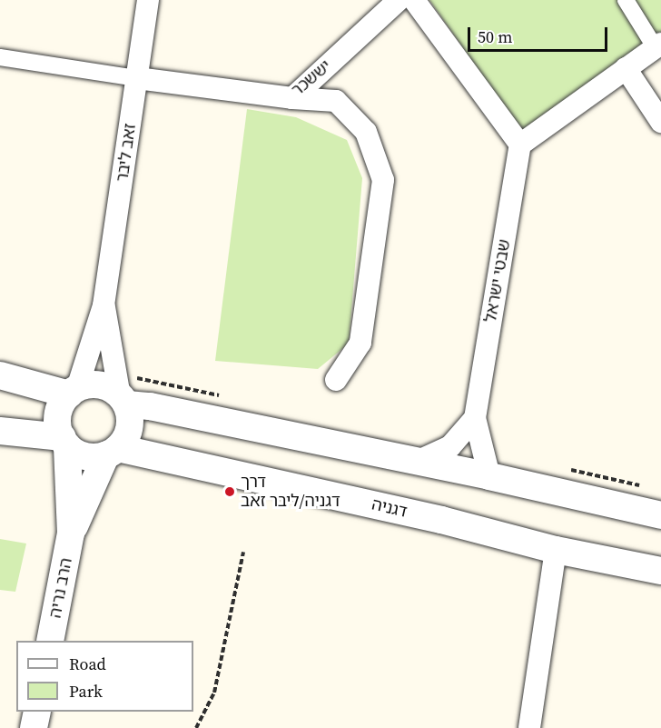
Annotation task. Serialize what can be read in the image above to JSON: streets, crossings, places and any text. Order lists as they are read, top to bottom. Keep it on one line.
{"streets":{"street":["יששכר","זאב ליבר","שבטי ישראל","דגניה","הרב נריה"]},"crossings":[["יששכר","זאב ליבר"],["זאב ליבר","דגניה"],["זאב ליבר","הרב נריה"],["דגניה","הרב נריה"]],"places":["דרך דגניה/ליבר זאב"],"legend":["Road","Park"],"scale_bar":"50 m"}
